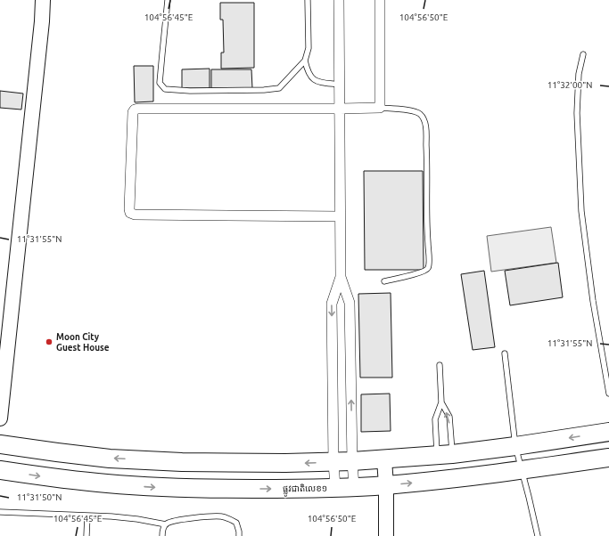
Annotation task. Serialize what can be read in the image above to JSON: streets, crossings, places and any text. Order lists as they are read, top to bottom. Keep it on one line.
{"streets":{"highway":["ផ្លូវជាតិលេខ១"]},"places":["Moon City Guest House"],"coordinates":["104°56'50\"E","104°56'45\"E","11°32'00\"N","11°31'55\"N","11°31'50\"N"]}
